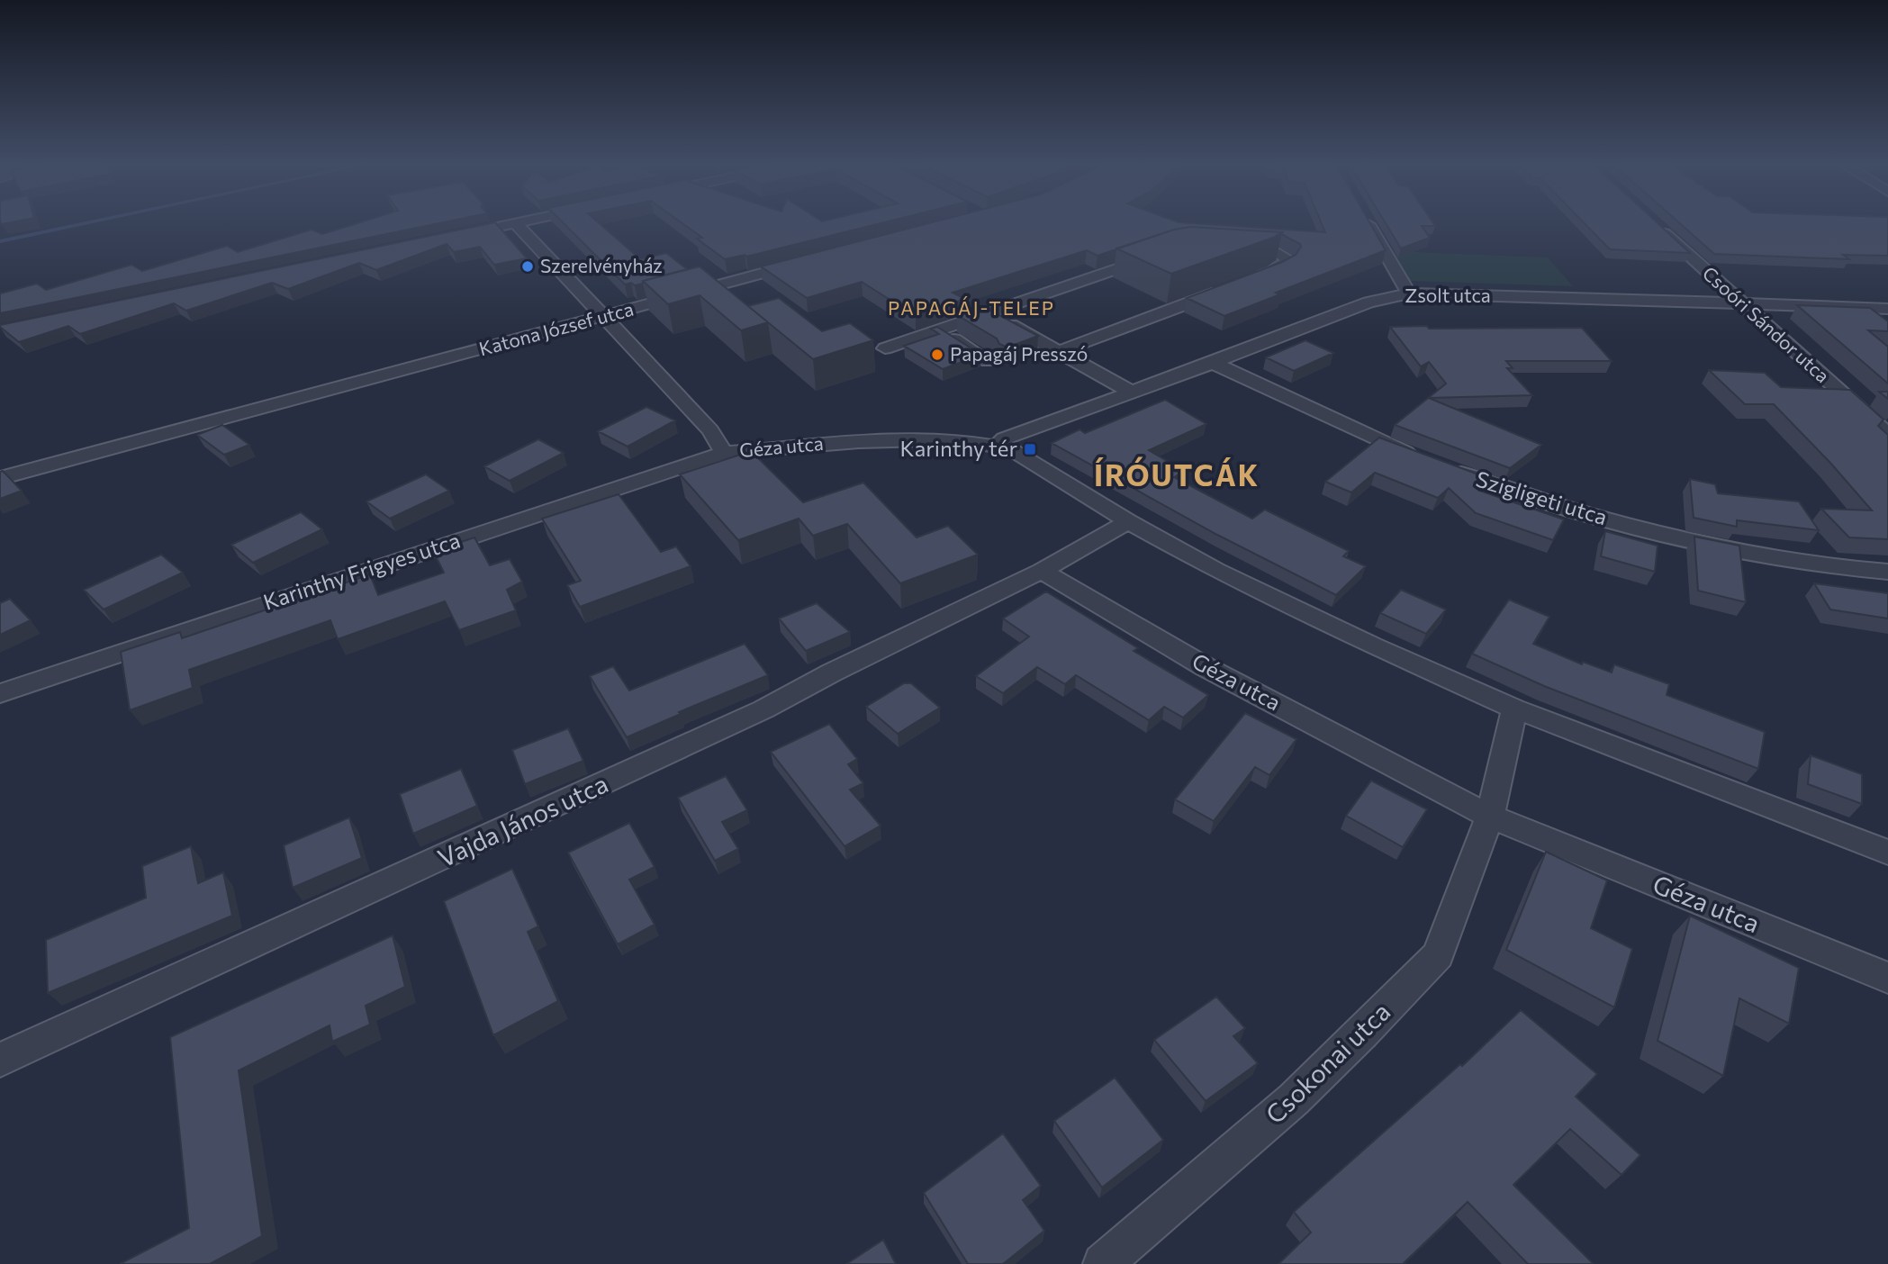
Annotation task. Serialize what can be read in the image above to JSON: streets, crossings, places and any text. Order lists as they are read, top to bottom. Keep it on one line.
{"streets":{"street":["Zsolt utca","Csoóri Sándor utca","Katona József utca","Géza utca","Szigligeti utca","Karinthy Frigyes utca","Vajda János utca","Csokonai utca"]},"crossings":[["Zsolt utca","Csoóri Sándor utca"],["Zsolt utca","Géza utca"],["Katona József utca","Géza utca"],["Géza utca","Karinthy Frigyes utca"],["Géza utca","Vajda János utca"],["Géza utca","Csokonai utca"]],"districts":["PAPAGÁJ-TELEP","ÍRÓUTCÁK"],"places":{"other":["Szerelvényház","Papagáj Presszó"],"transit":["Karinthy tér"]}}
